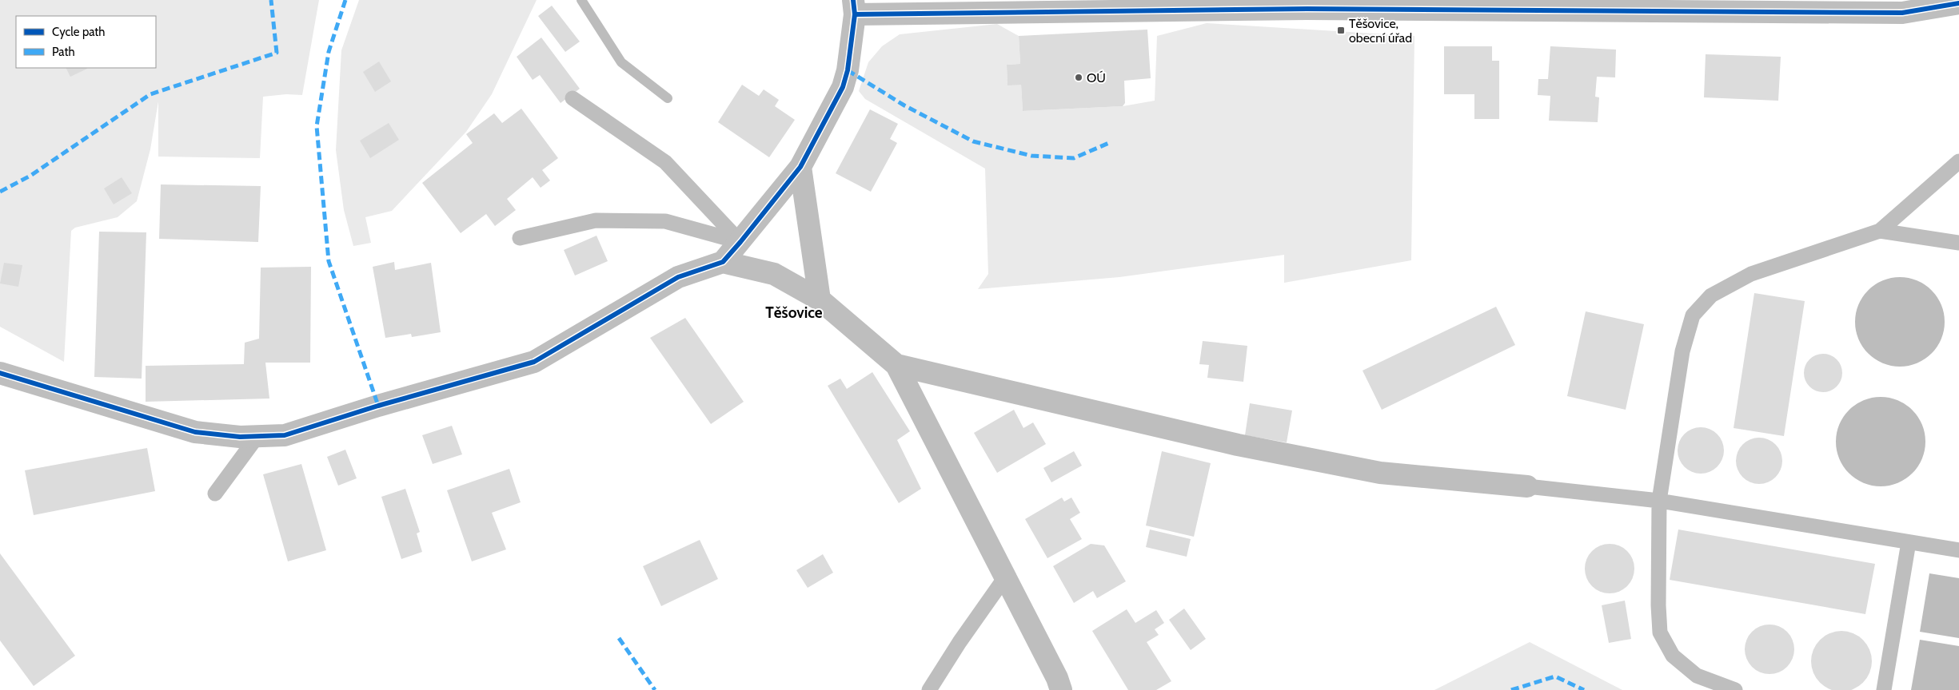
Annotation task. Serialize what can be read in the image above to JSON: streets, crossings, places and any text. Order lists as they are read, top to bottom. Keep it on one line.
{"districts":["Těšovice"],"places":{"transit":["Těšovice, obecní úřad"],"other":["OÚ"]},"legend":["Cycle path","Path"]}
